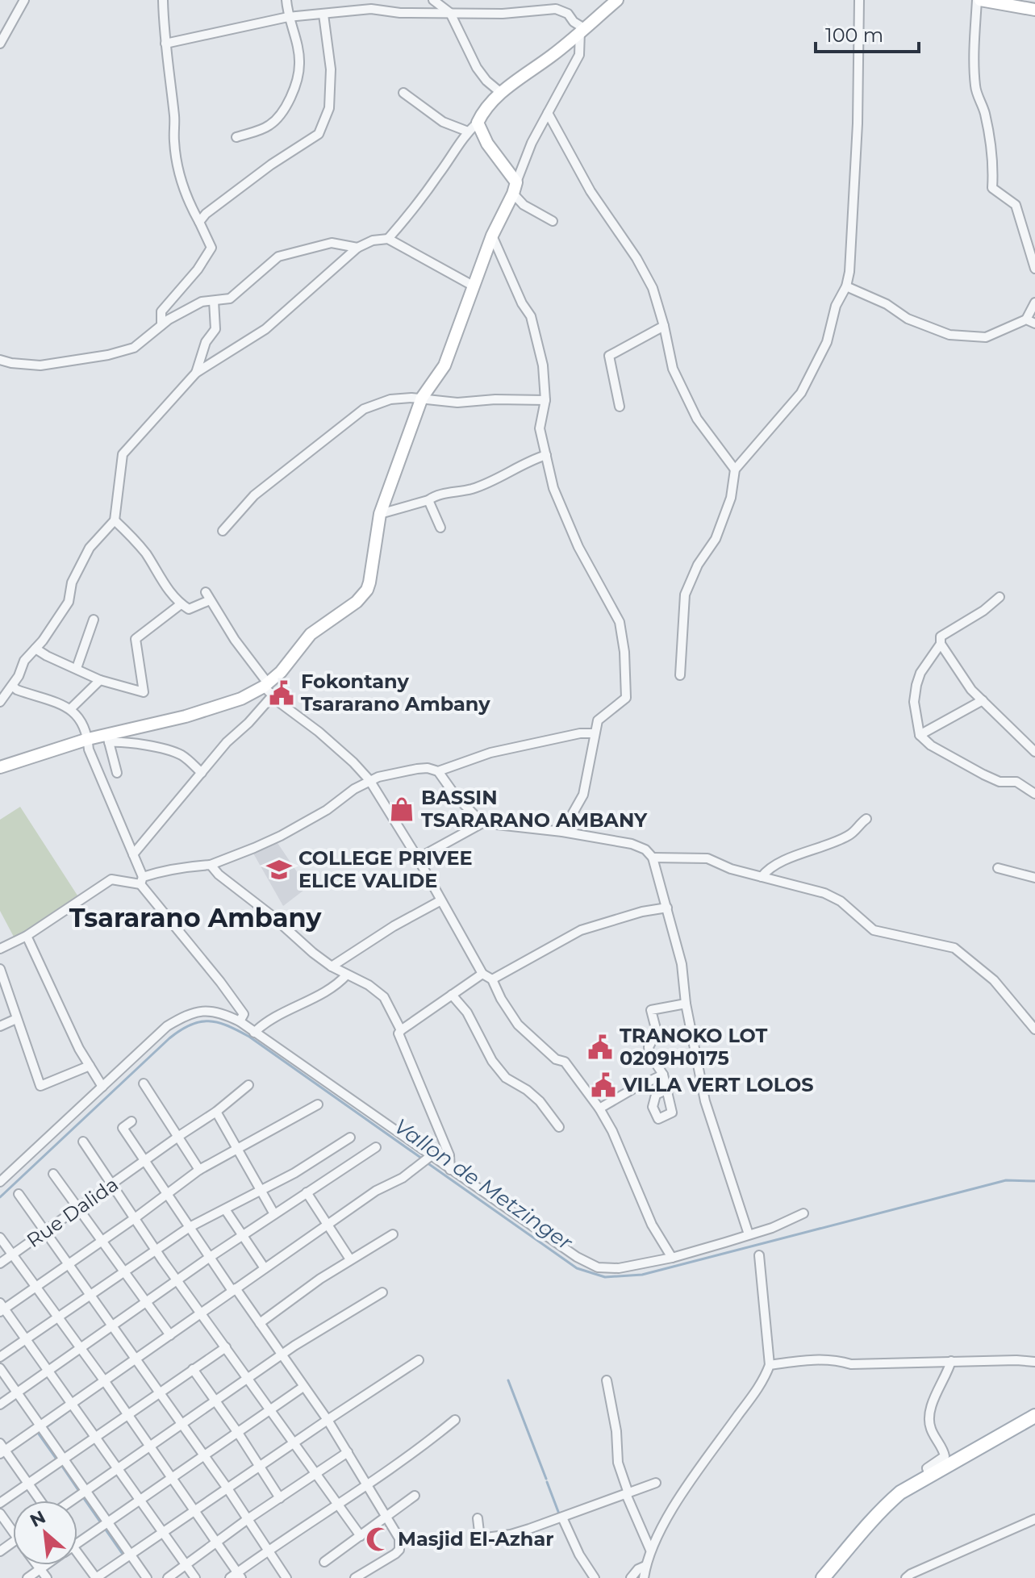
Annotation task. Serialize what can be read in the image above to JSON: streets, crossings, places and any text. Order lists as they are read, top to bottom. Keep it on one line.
{"streets":{"street":["Rue Dalida"]},"districts":["Tsararano Ambany"],"water":["Vallon de Metzinger"],"places":{"public building":["Fokontany Tsararano Ambany","TRANOKO LOT 0209H0175","VILLA VERT LOLOS"],"shop":["BASSIN TSARARANO AMBANY"],"school or university":["COLLEGE PRIVEE ELICE VALIDE"],"mosque":["Masjid El-Azhar"]},"scale_bar":"100 m","north":"top left"}
